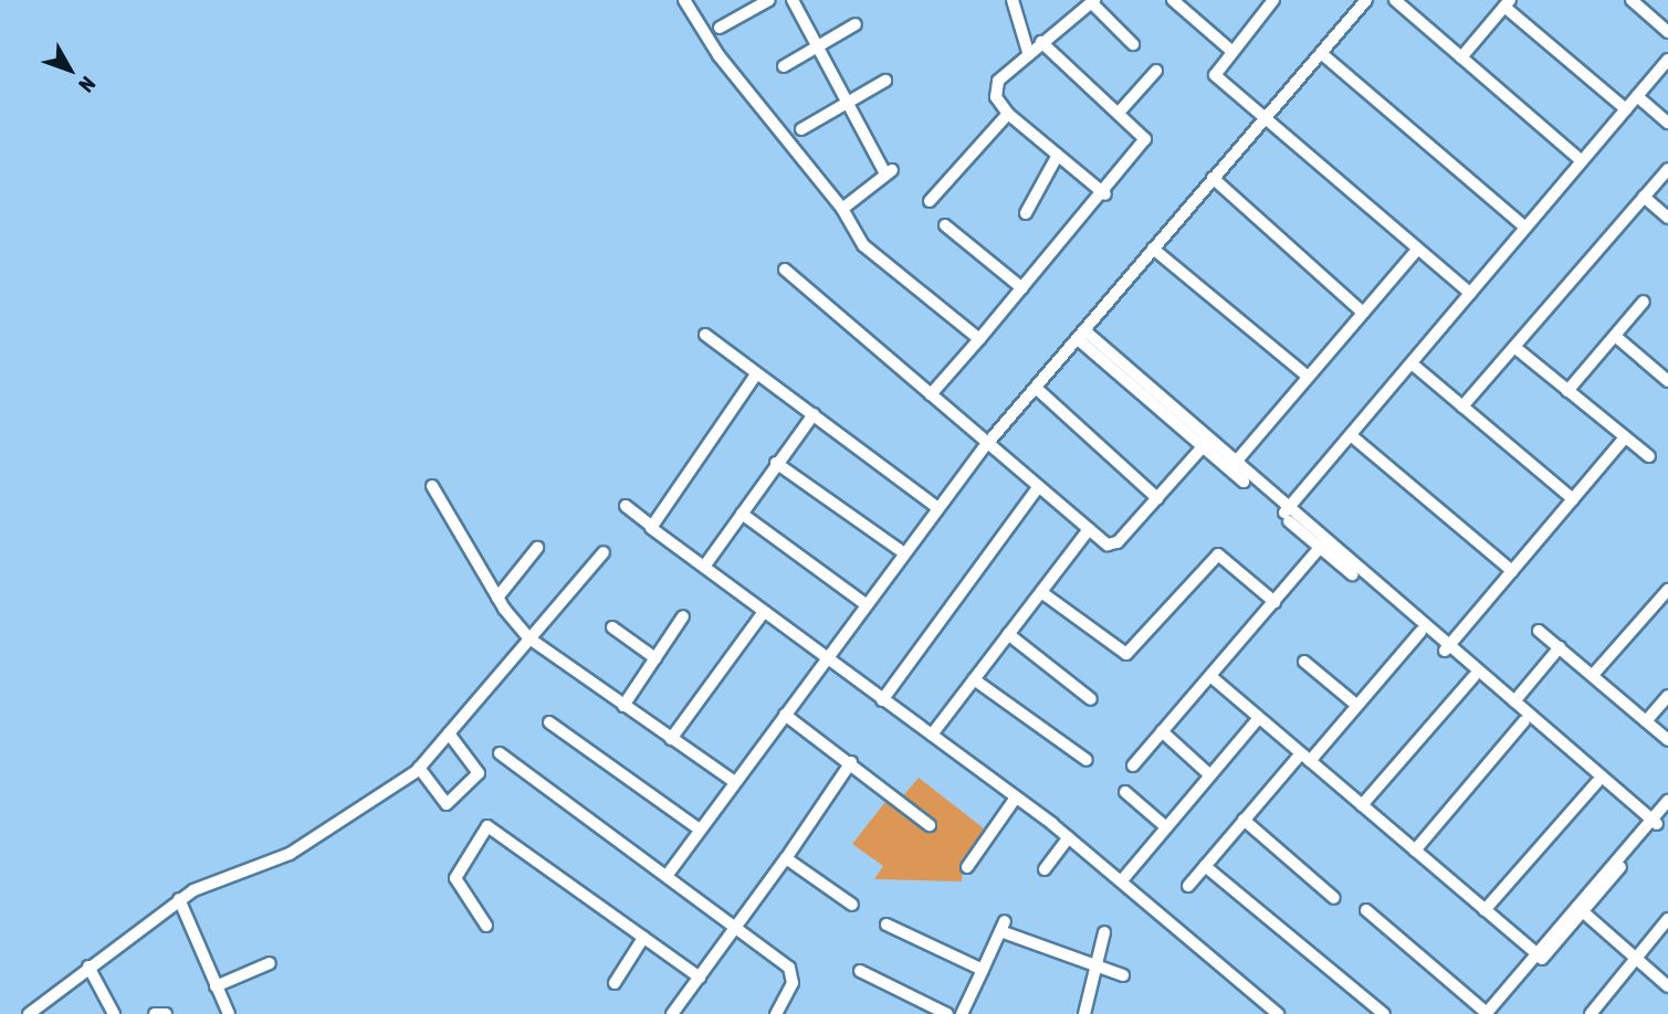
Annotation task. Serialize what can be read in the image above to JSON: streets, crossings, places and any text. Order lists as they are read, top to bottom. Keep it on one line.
{"north":"bottom right"}
